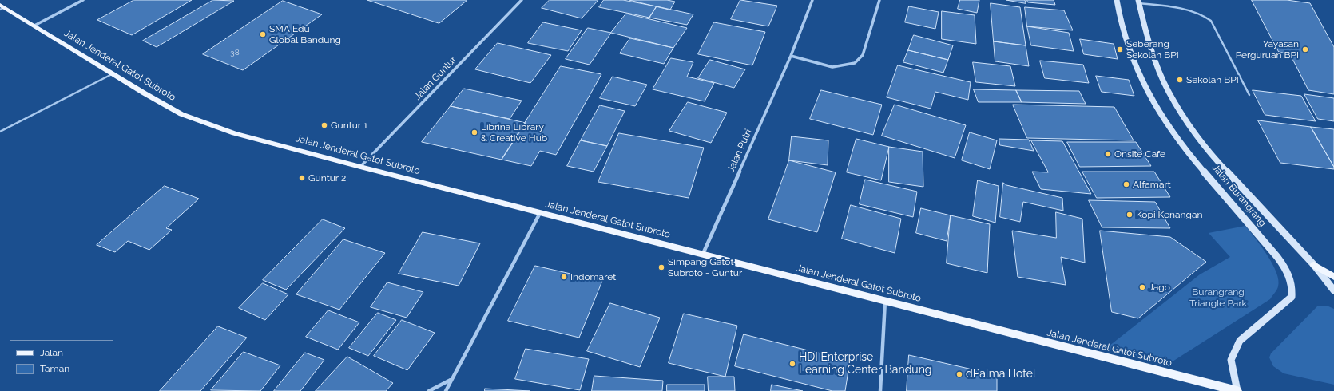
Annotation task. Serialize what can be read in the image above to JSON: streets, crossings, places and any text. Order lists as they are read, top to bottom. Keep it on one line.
{"streets":{"main road":["Jalan Jenderal Gatot Subroto"],"street":["Jalan Guntur","Jalan Putri","Jalan Burangrang"]},"crossings":[["Jalan Jenderal Gatot Subroto","Jalan Guntur"],["Jalan Jenderal Gatot Subroto","Jalan Putri"],["Jalan Jenderal Gatot Subroto","Jalan Burangrang"]],"parks":["Burangrang Triangle Park"],"places":["SMA Edu Global Bandung","Seberang Sekolah BPI","Yayasan Perguruan BPI","Sekolah BPI","Guntur 1","Librina Library & Creative Hub","Onsite Cafe","Guntur 2","Alfamart","Kopi Kenangan","Simpang Gatot Subroto - Guntur","Indomaret","Jago","HDI Enterprise Learning Center Bandung","dPalma Hotel"],"house_numbers":["38"],"legend":["Jalan","Taman"]}
